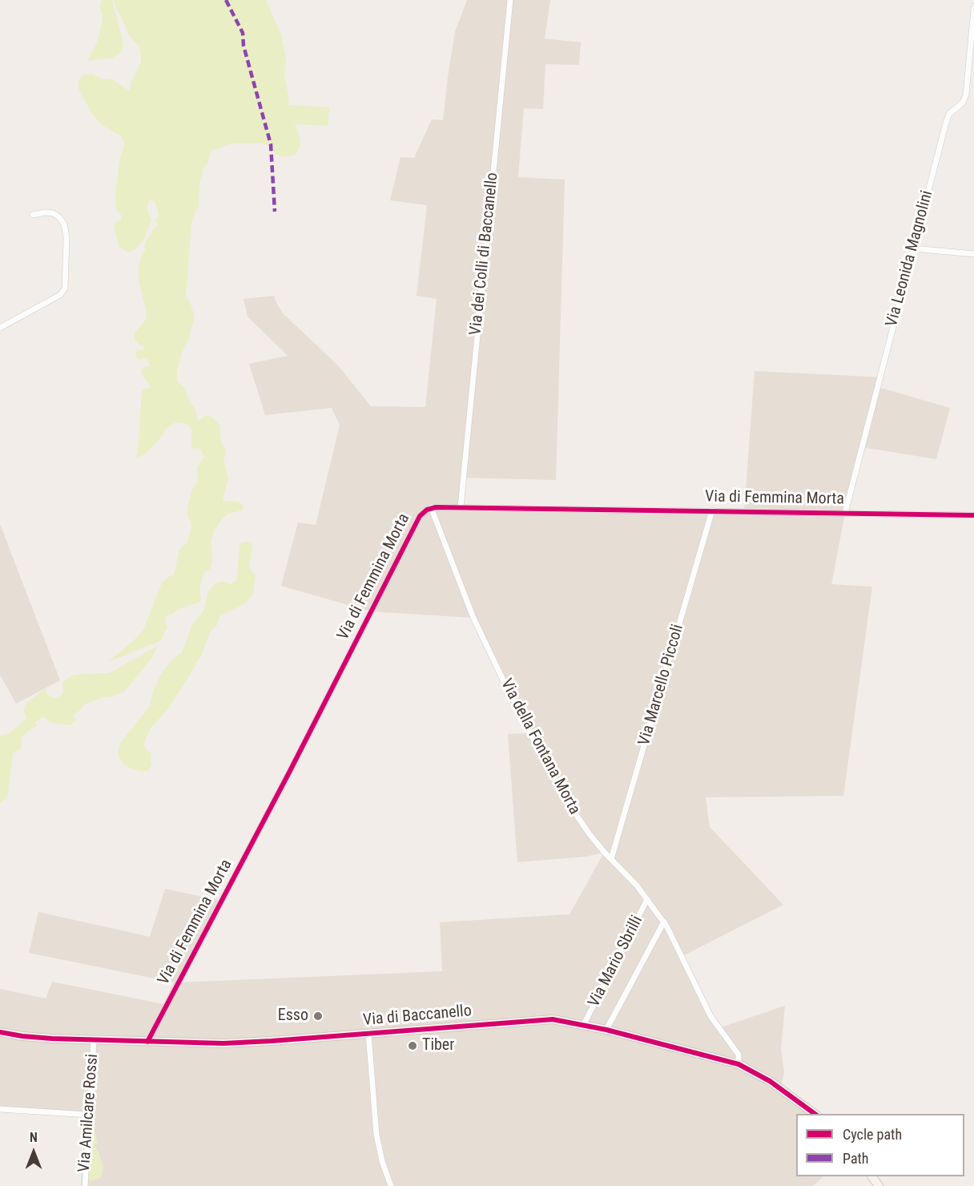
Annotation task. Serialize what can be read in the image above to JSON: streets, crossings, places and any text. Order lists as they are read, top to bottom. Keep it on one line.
{"streets":{"street":["Via dei Colli di Baccanello","Via Leonida Magnolini","Via di Femmina Morta","Via Marcello Piccoli","Via della Fontana Morta","Via Mario Sbrilli","Via di Baccanello","Via Amilcare Rossi"]},"crossings":[["Via dei Colli di Baccanello","Via di Femmina Morta"],["Via Leonida Magnolini","Via di Femmina Morta"],["Via di Femmina Morta","Via Marcello Piccoli"],["Via di Femmina Morta","Via della Fontana Morta"],["Via di Femmina Morta","Via di Baccanello"],["Via Marcello Piccoli","Via della Fontana Morta"],["Via della Fontana Morta","Via Mario Sbrilli"],["Via della Fontana Morta","Via di Baccanello"],["Via Mario Sbrilli","Via di Baccanello"],["Via di Baccanello","Via Amilcare Rossi"]],"places":["Esso","Tiber"],"legend":["Cycle path","Path"],"north":"top"}
